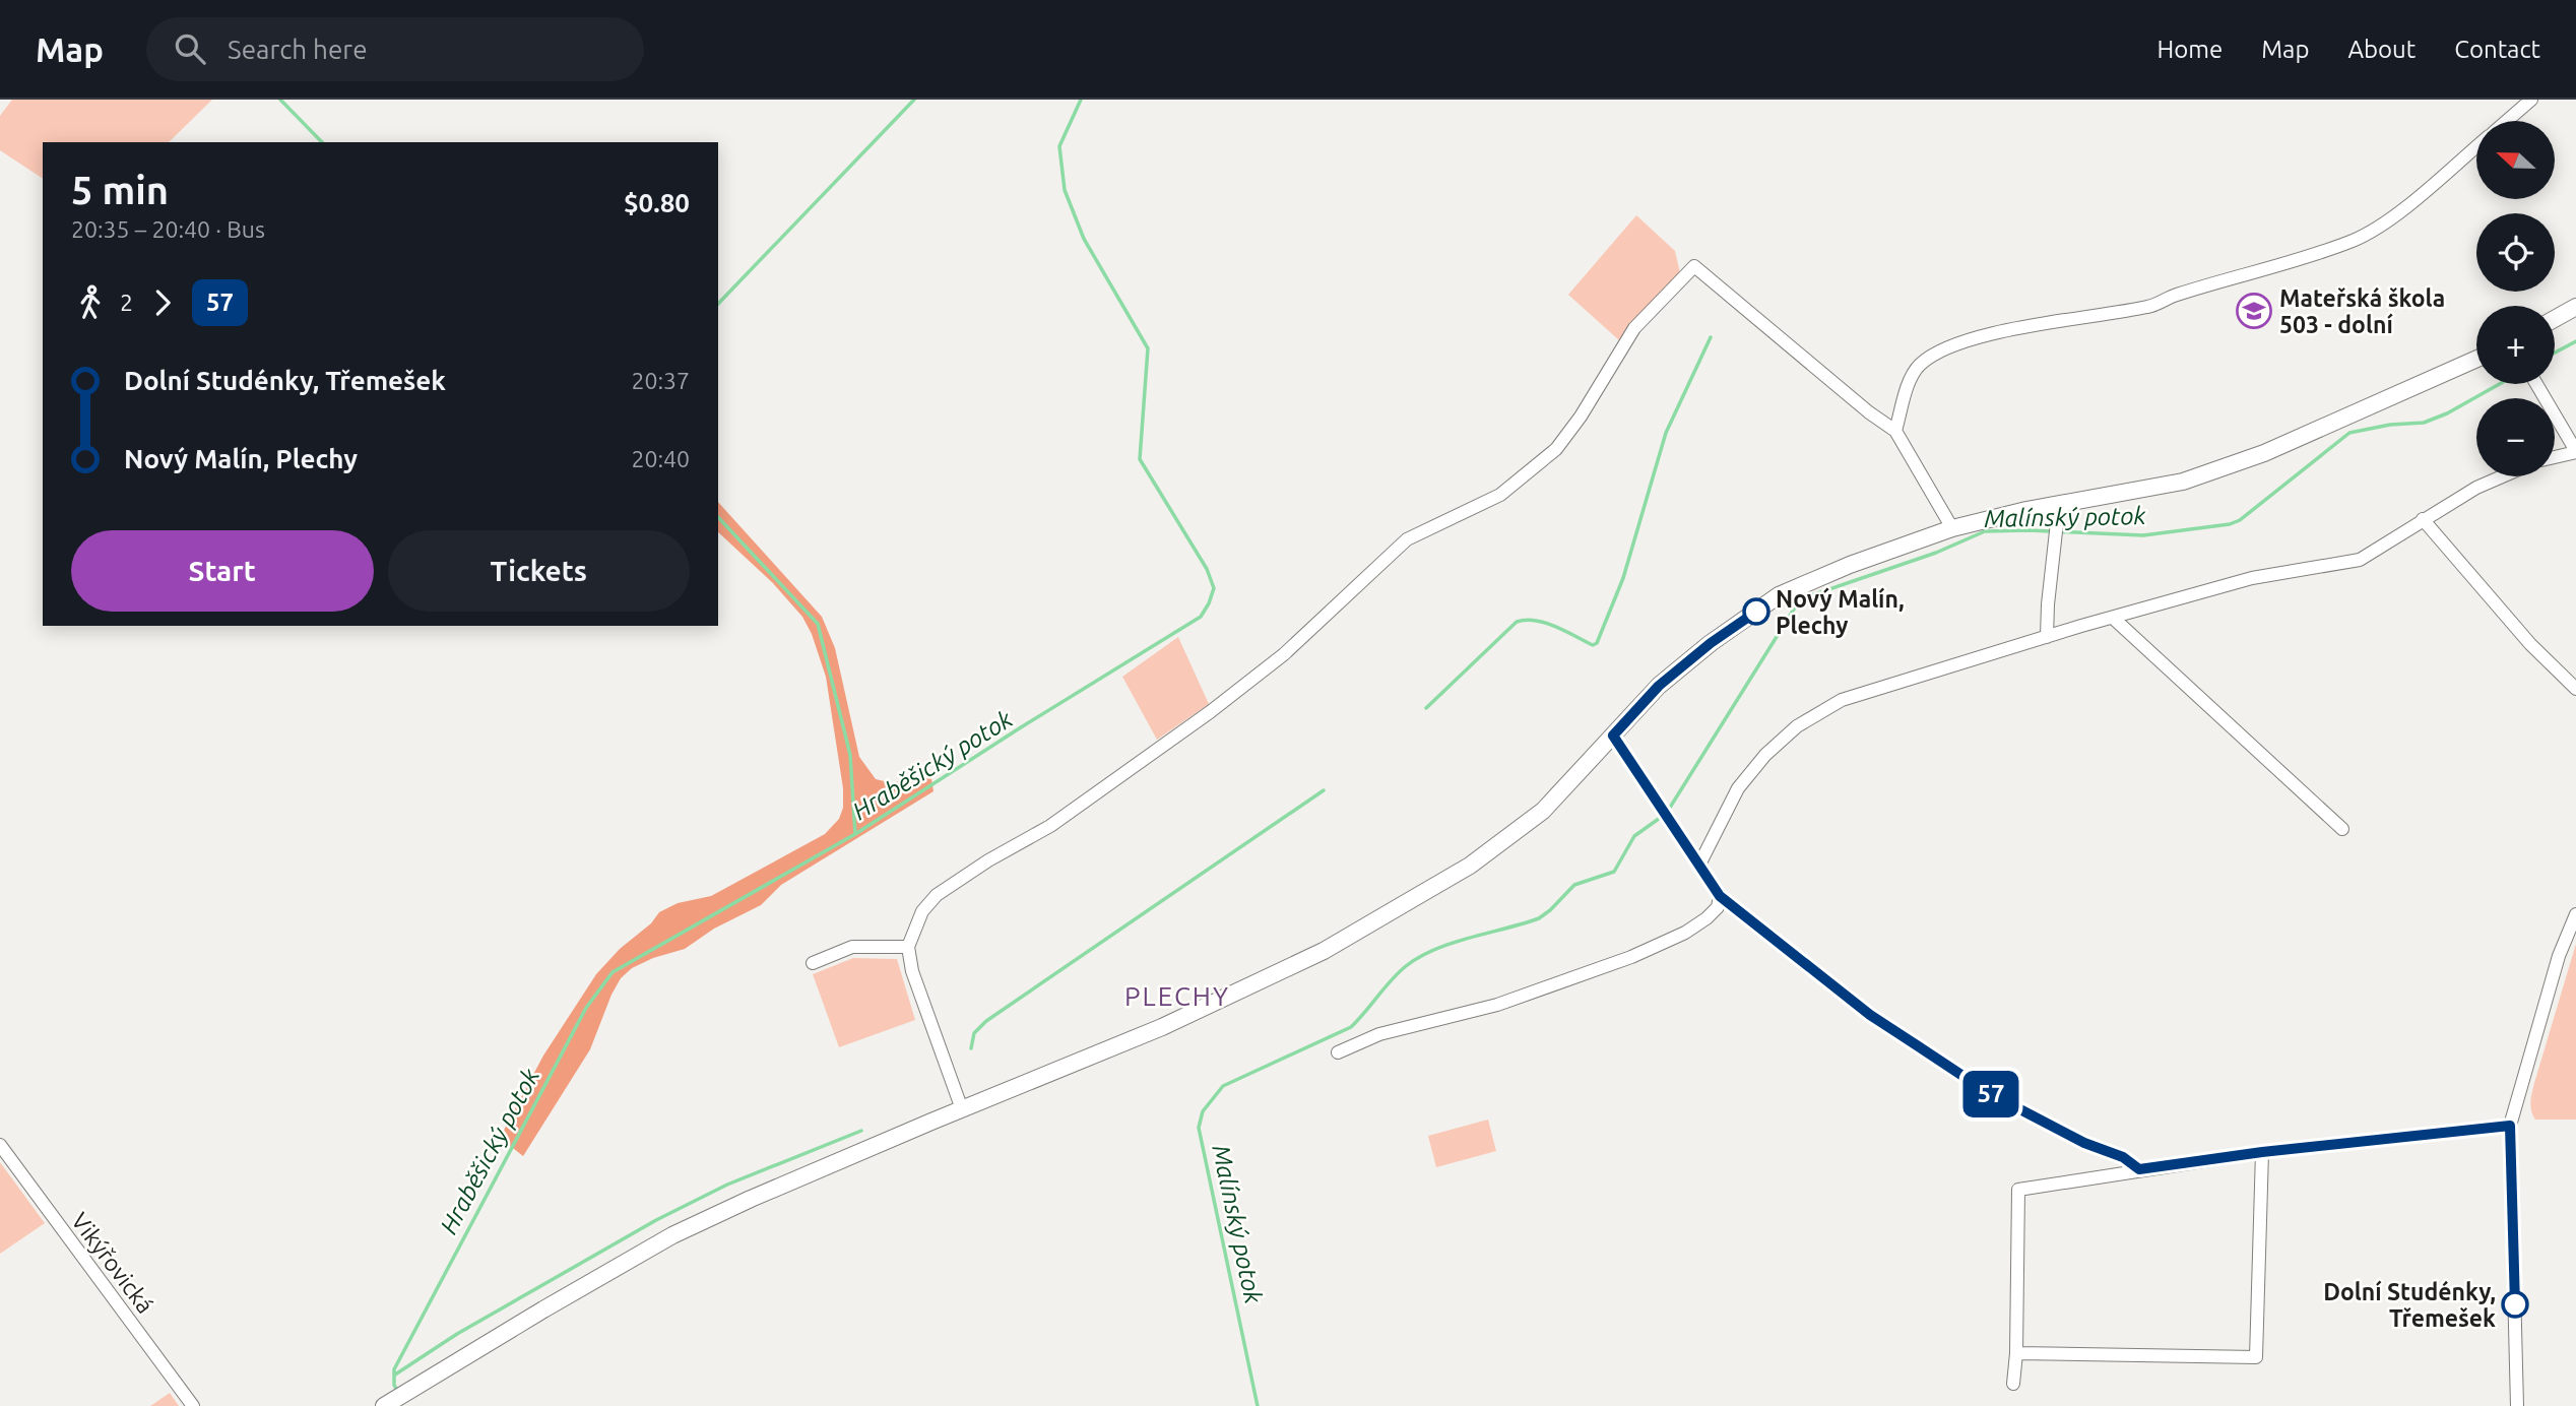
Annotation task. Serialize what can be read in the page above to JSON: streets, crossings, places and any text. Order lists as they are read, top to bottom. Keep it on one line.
{"streets":{"street":["Vikýřovická"]},"districts":["PLECHY"],"water":["Malínský potok","Hraběšický potok"],"places":{"school or university":["Mateřská škola 503 - dolní"],"other":["Nový Malín, Plechy","Dolní Studénky, Třemešek"]},"lines":["bus line 57"],"north":"left","page":{"header":"Map","search":"Search here","nav":["Home","Map","About","Contact"],"on_map":"57","map_buttons":["+","−"],"heading":["5 min","20:35 – 20:40 · Bus","$0.80"],"legs":["2","57"],"list":[{"name":"Dolní Studénky, Třemešek","value":"20:37"},{"name":"Nový Malín, Plechy","value":"20:40"}],"buttons":["Start","Tickets"]}}
